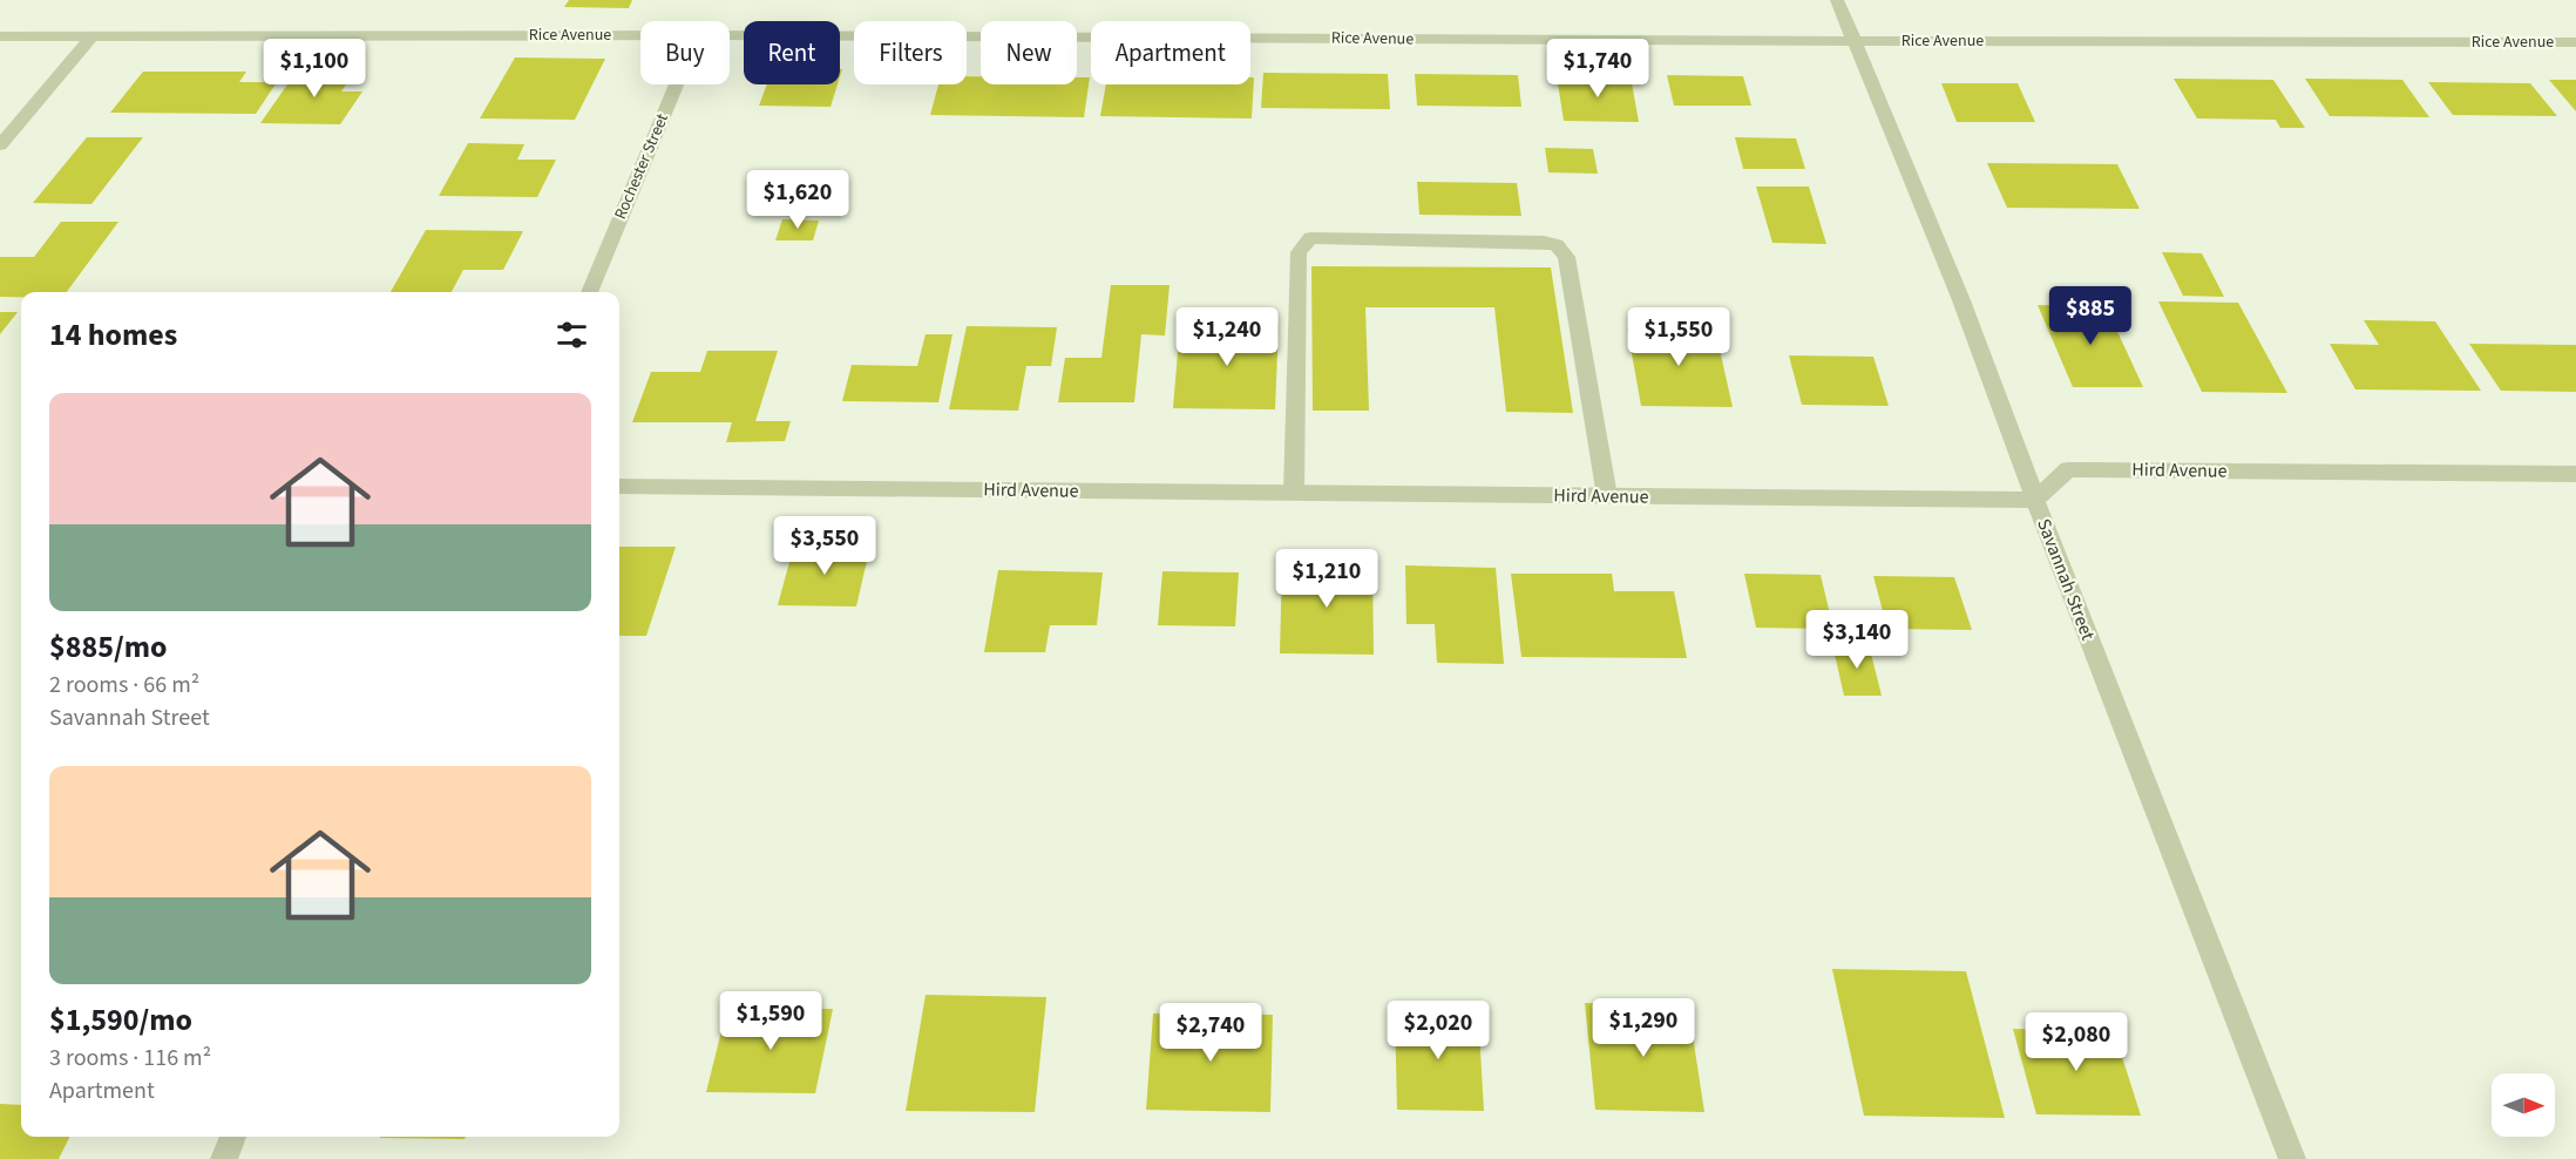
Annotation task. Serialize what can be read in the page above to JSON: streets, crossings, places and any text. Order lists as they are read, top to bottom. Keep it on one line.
{"streets":{"street":["Rice Avenue","Rochester Street","Hird Avenue","Savannah Street"]},"crossings":[["Rice Avenue","Savannah Street"],["Hird Avenue","Savannah Street"]],"north":"right","page":{"chip":["Buy","Rent","Filters","New","Apartment"],"price":["$1,100","$1,740","$1,620","$885","$1,240","$1,550","$3,550","$1,210","$3,140","$1,590","$1,290","$2,020","$2,740","$2,080"],"heading":"14 homes","list":[{"name":"$885/mo","note":"2 rooms · 66 m² · Savannah Street"},{"name":"$1,590/mo","note":"3 rooms · 116 m² · Apartment"}]}}
